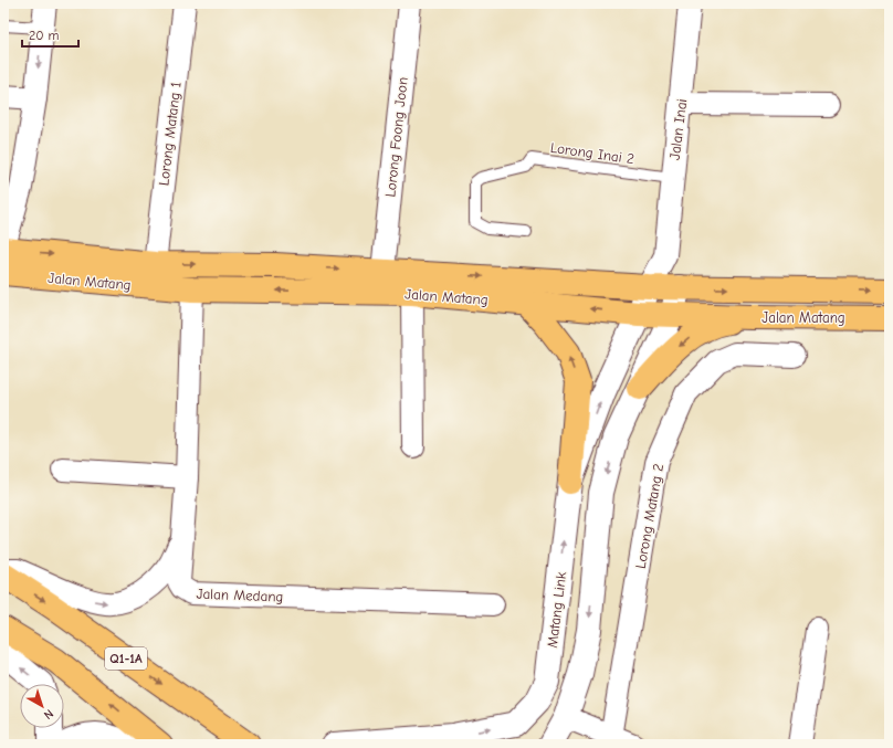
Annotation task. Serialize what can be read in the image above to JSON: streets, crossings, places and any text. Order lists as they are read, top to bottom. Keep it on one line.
{"streets":{"main road":["Jalan Matang","Q1-1A"],"street":["Jalan Inai","Lorong Matang 1","Lorong Foong Joon","Lorong Matang 2","Jalan Medang","Matang Link"],"lane":["Lorong Inai 2"]},"crossings":[["Jalan Inai","Lorong Inai 2"],["Lorong Matang 1","Jalan Matang"],["Lorong Foong Joon","Jalan Matang"],["Jalan Matang","Jalan Medang"],["Jalan Matang","Matang Link"]],"scale_bar":"20 m","north":"bottom right"}
